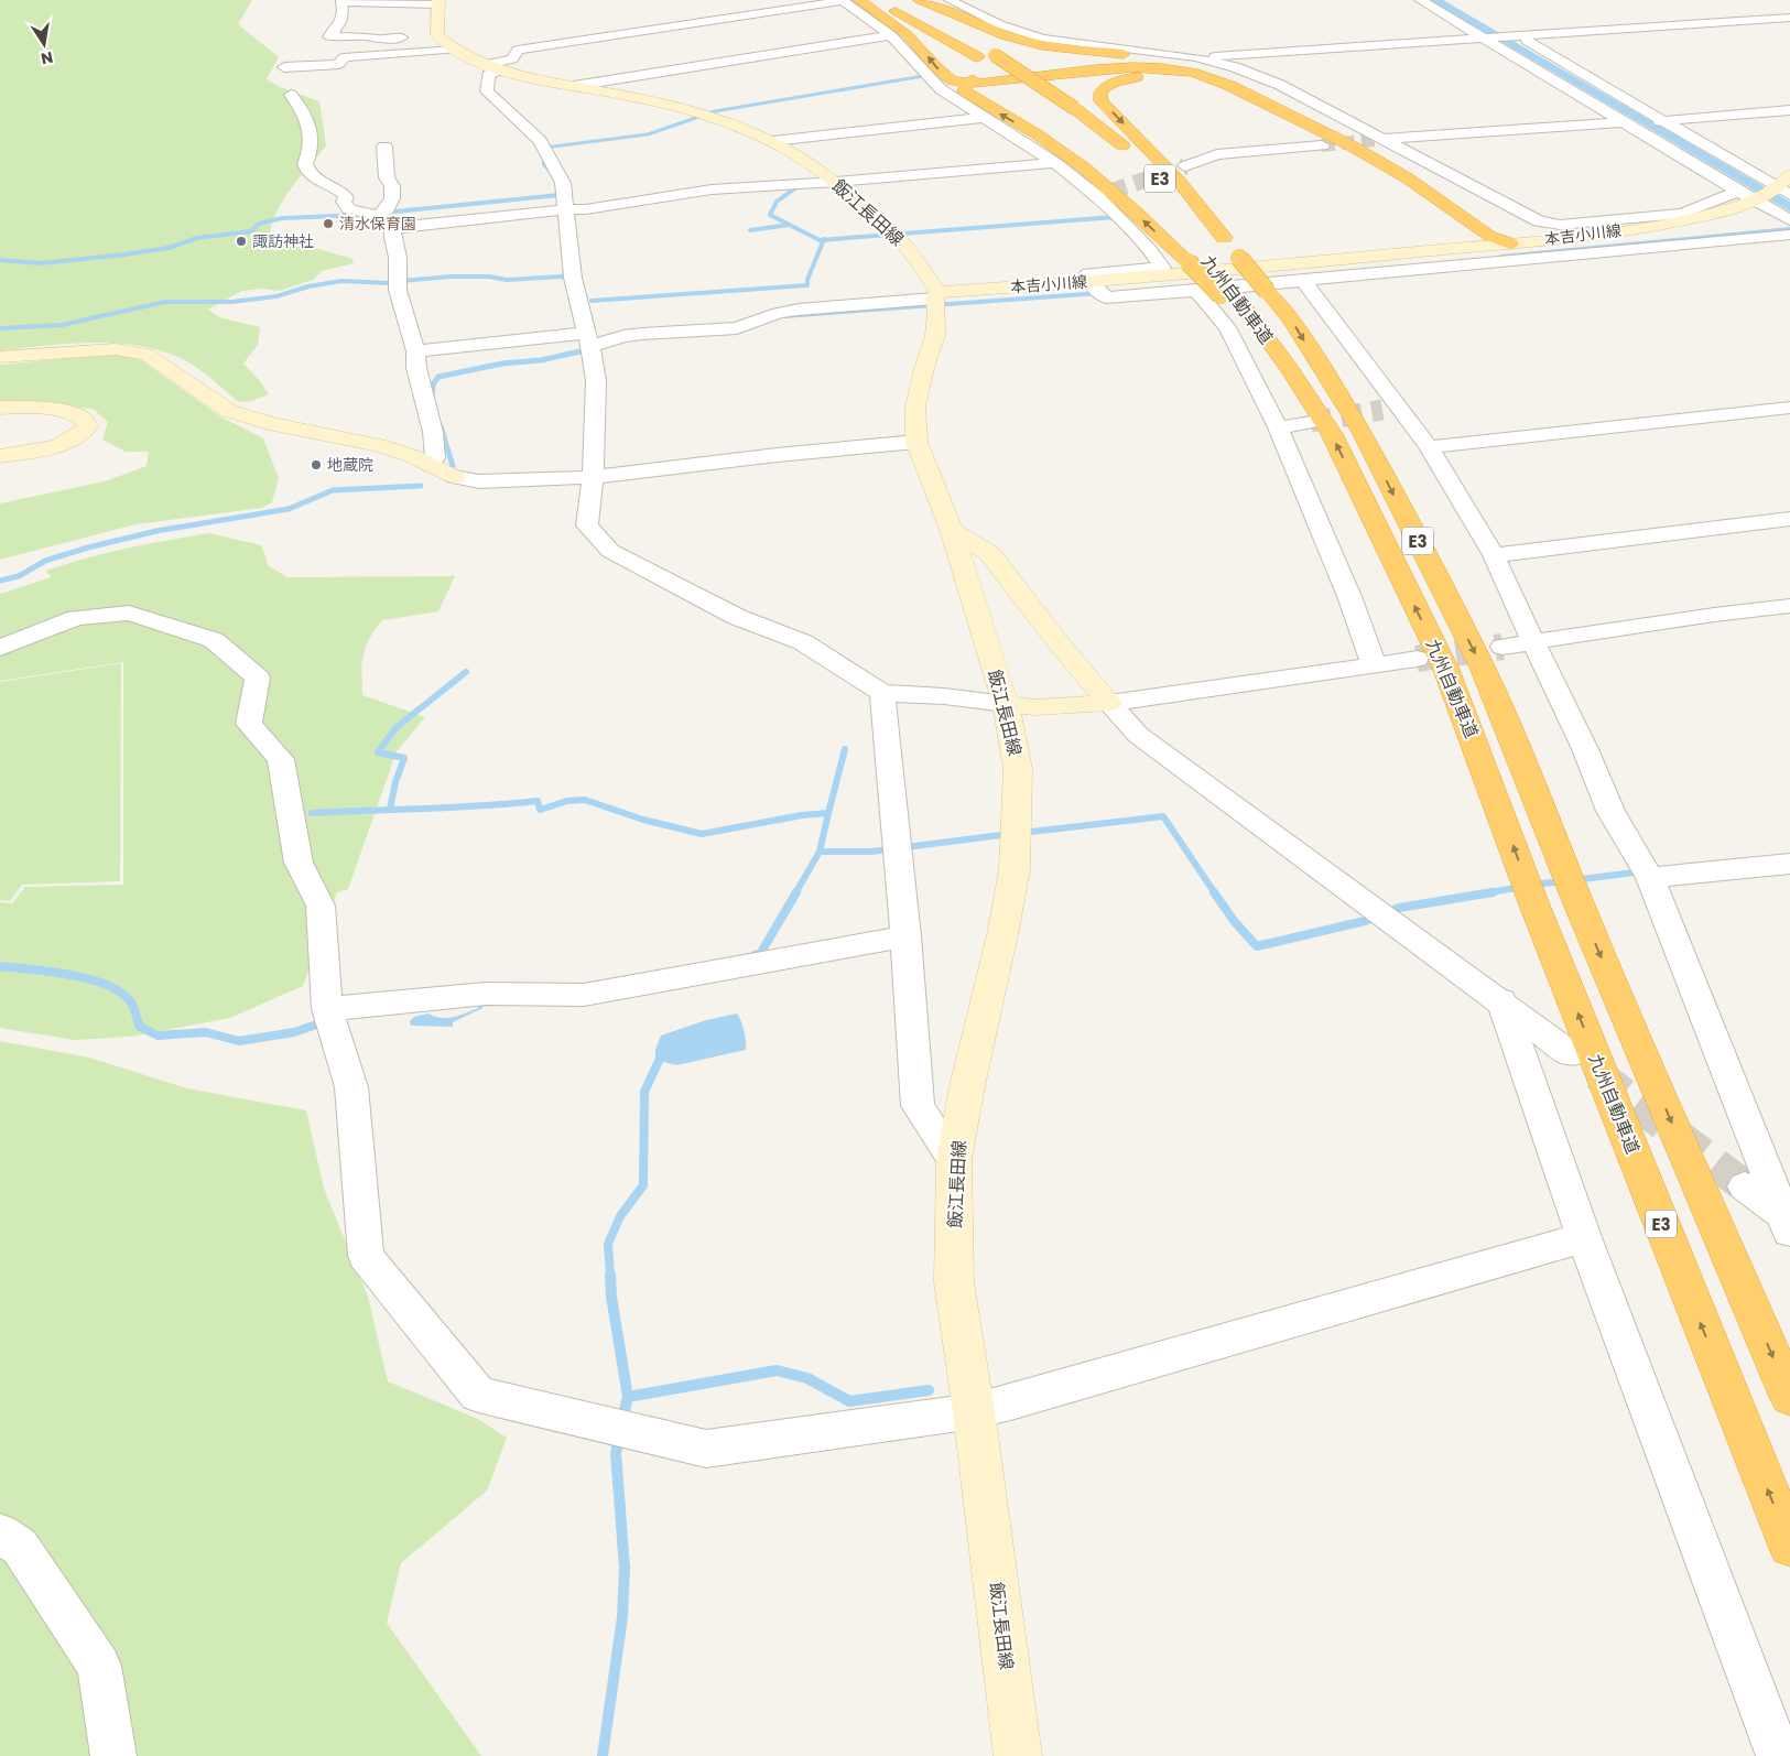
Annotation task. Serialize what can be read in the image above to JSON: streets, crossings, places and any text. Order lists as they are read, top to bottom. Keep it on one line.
{"streets":{"highway":["E3","九州自動車道"],"main road":["飯江長田線","本吉小川線"]},"crossings":[["飯江長田線","本吉小川線"]],"places":["清水保育園","諏訪神社","地蔵院"],"north":"bottom"}
